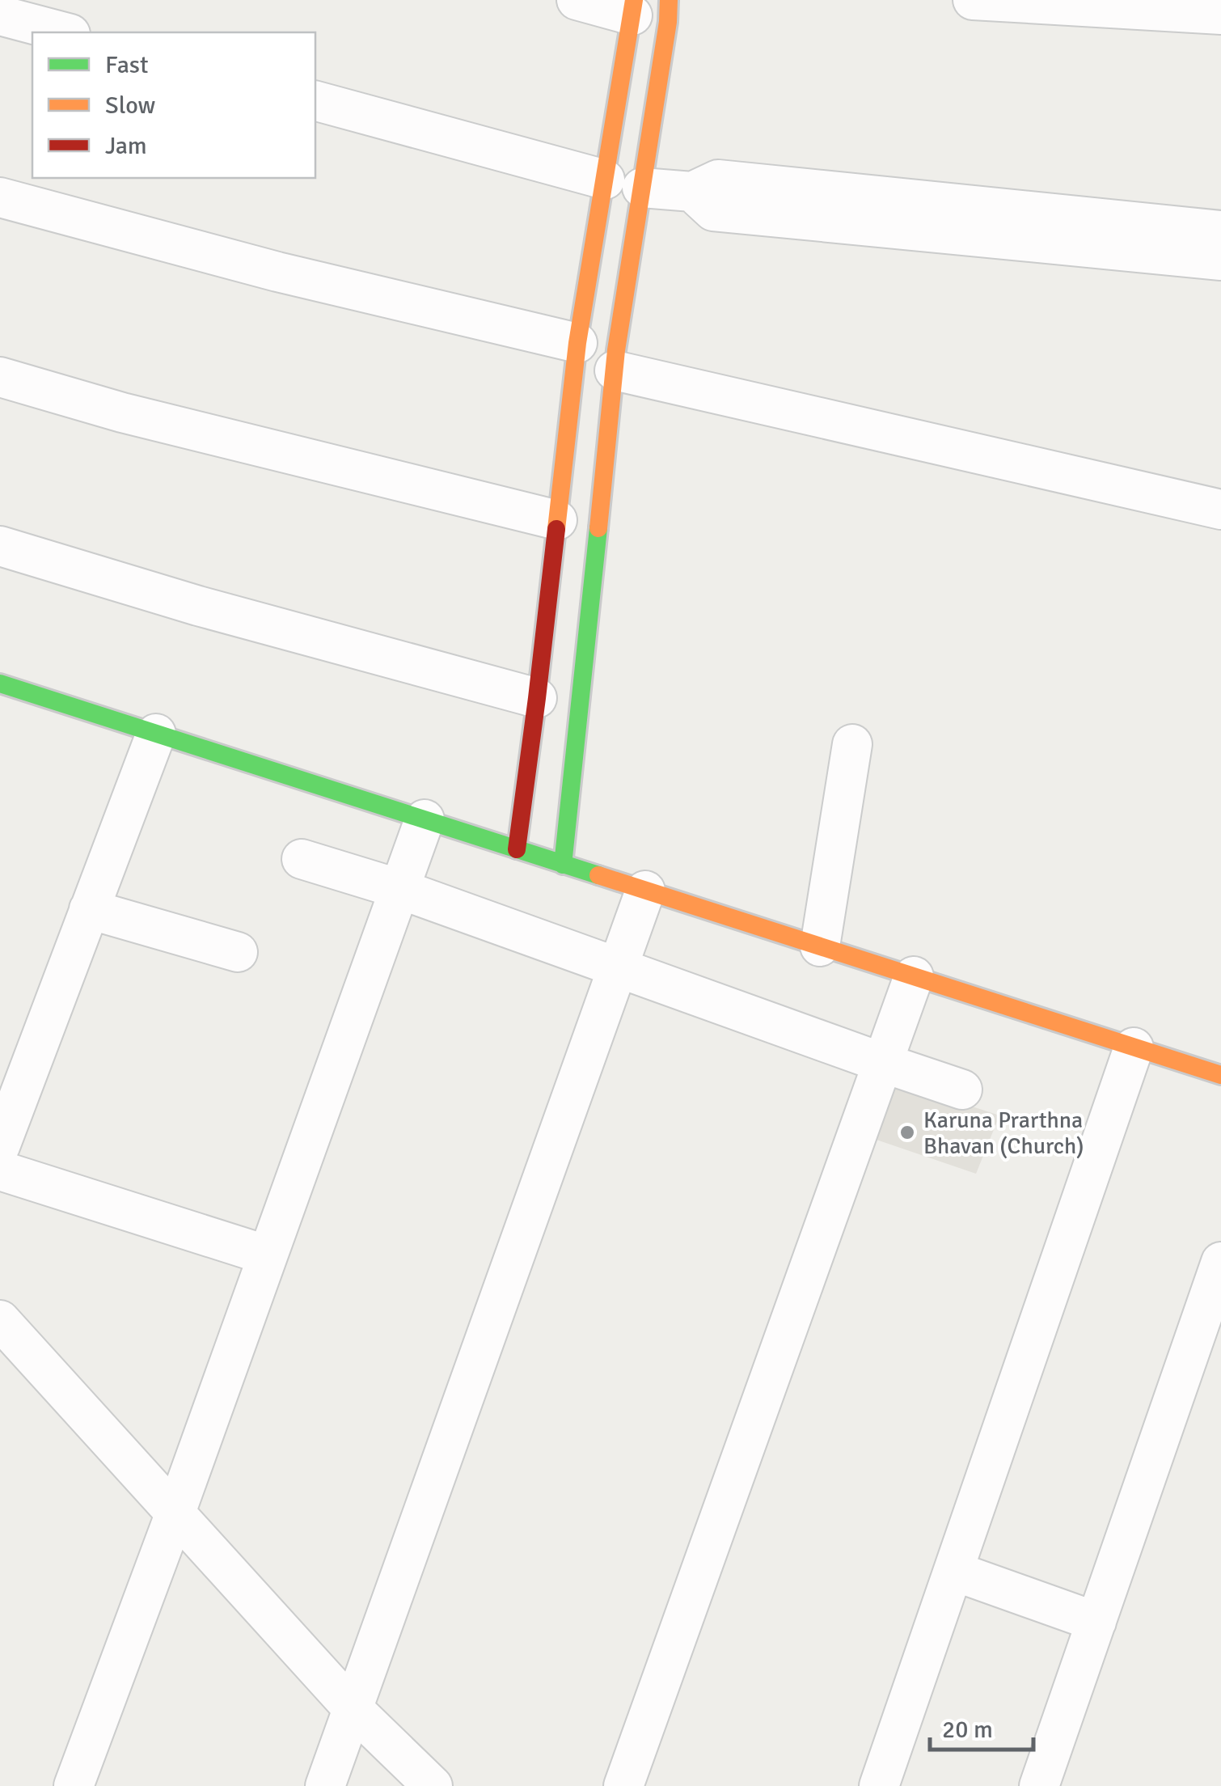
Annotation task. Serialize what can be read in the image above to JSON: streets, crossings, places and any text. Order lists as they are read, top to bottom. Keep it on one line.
{"places":["Karuna Prarthna Bhavan (Church)"],"legend":["Fast","Slow","Jam"],"scale_bar":"20 m"}
